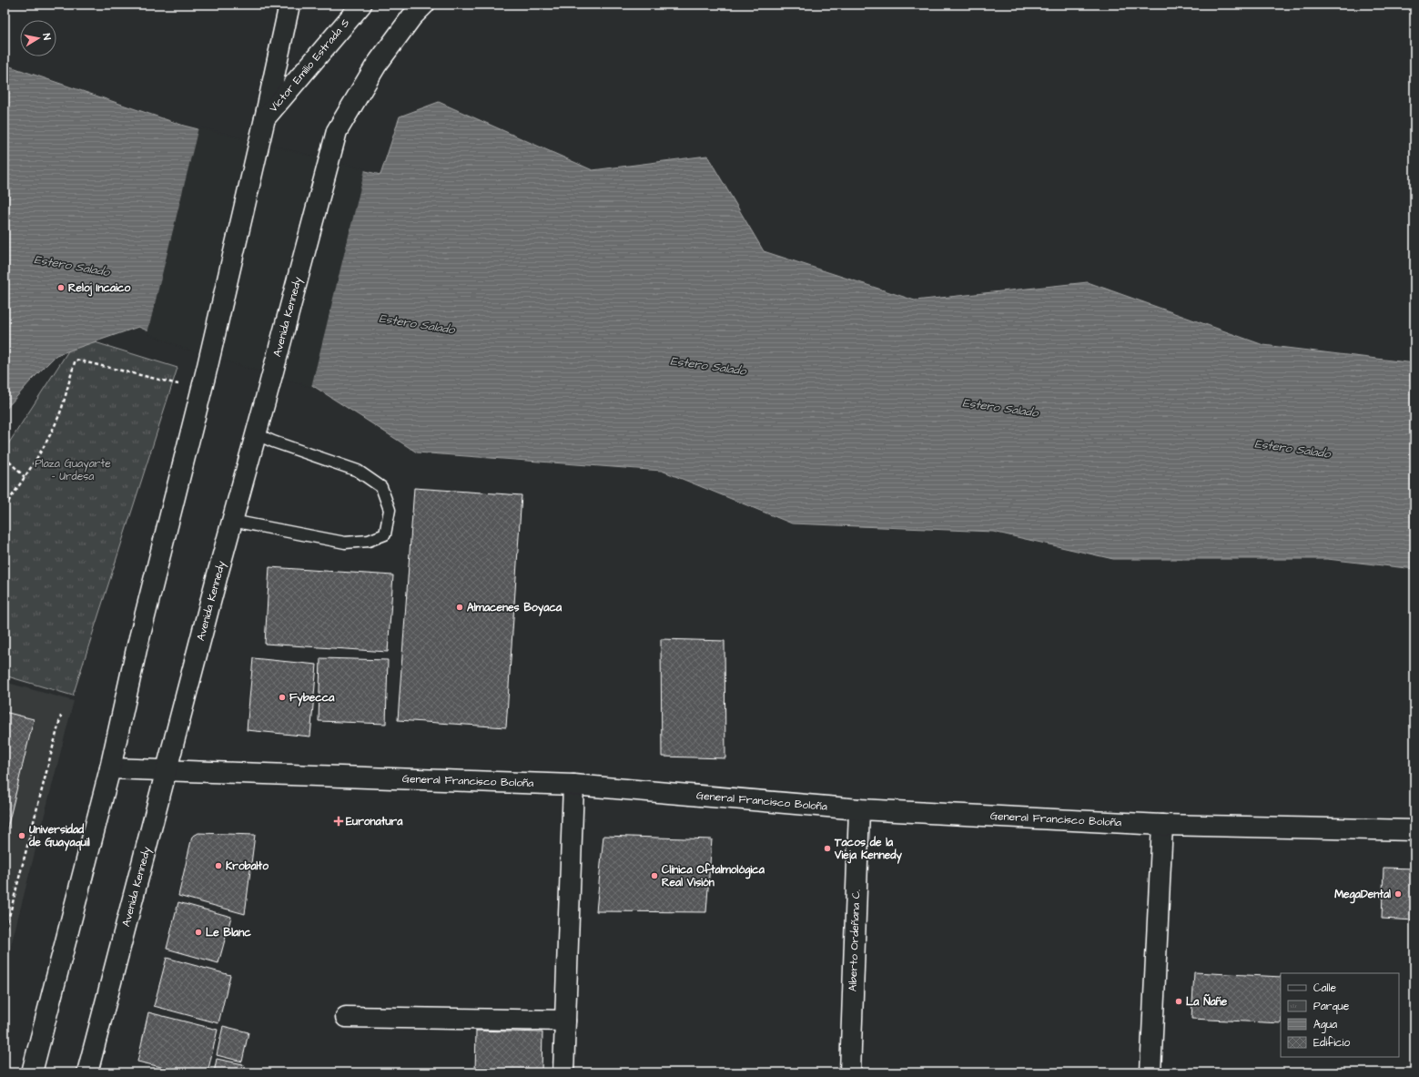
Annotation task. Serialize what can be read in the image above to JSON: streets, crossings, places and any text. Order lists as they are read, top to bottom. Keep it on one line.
{"streets":{"street":["Víctor Emilio Estrada S","Avenida Kennedy","General Francisco Boloña","Alberto Ordeñana C."]},"crossings":[["Avenida Kennedy","General Francisco Boloña"],["General Francisco Boloña","Alberto Ordeñana C."]],"water":["Estero Salado"],"parks":["Plaza Guayarte - Urdesa"],"places":{"other":["Reloj Incaico","Almacenes Boyaca","Fybecca","Universidad de Guayaquil","Tacos de la Vieja Kennedy","Krobalto","Clínica Oftalmológica Real Visión","MegaDental","Le Blanc","La Ñañe"],"health":["Euronatura"]},"legend":["Calle","Parque","Agua","Edificio"],"north":"right"}
